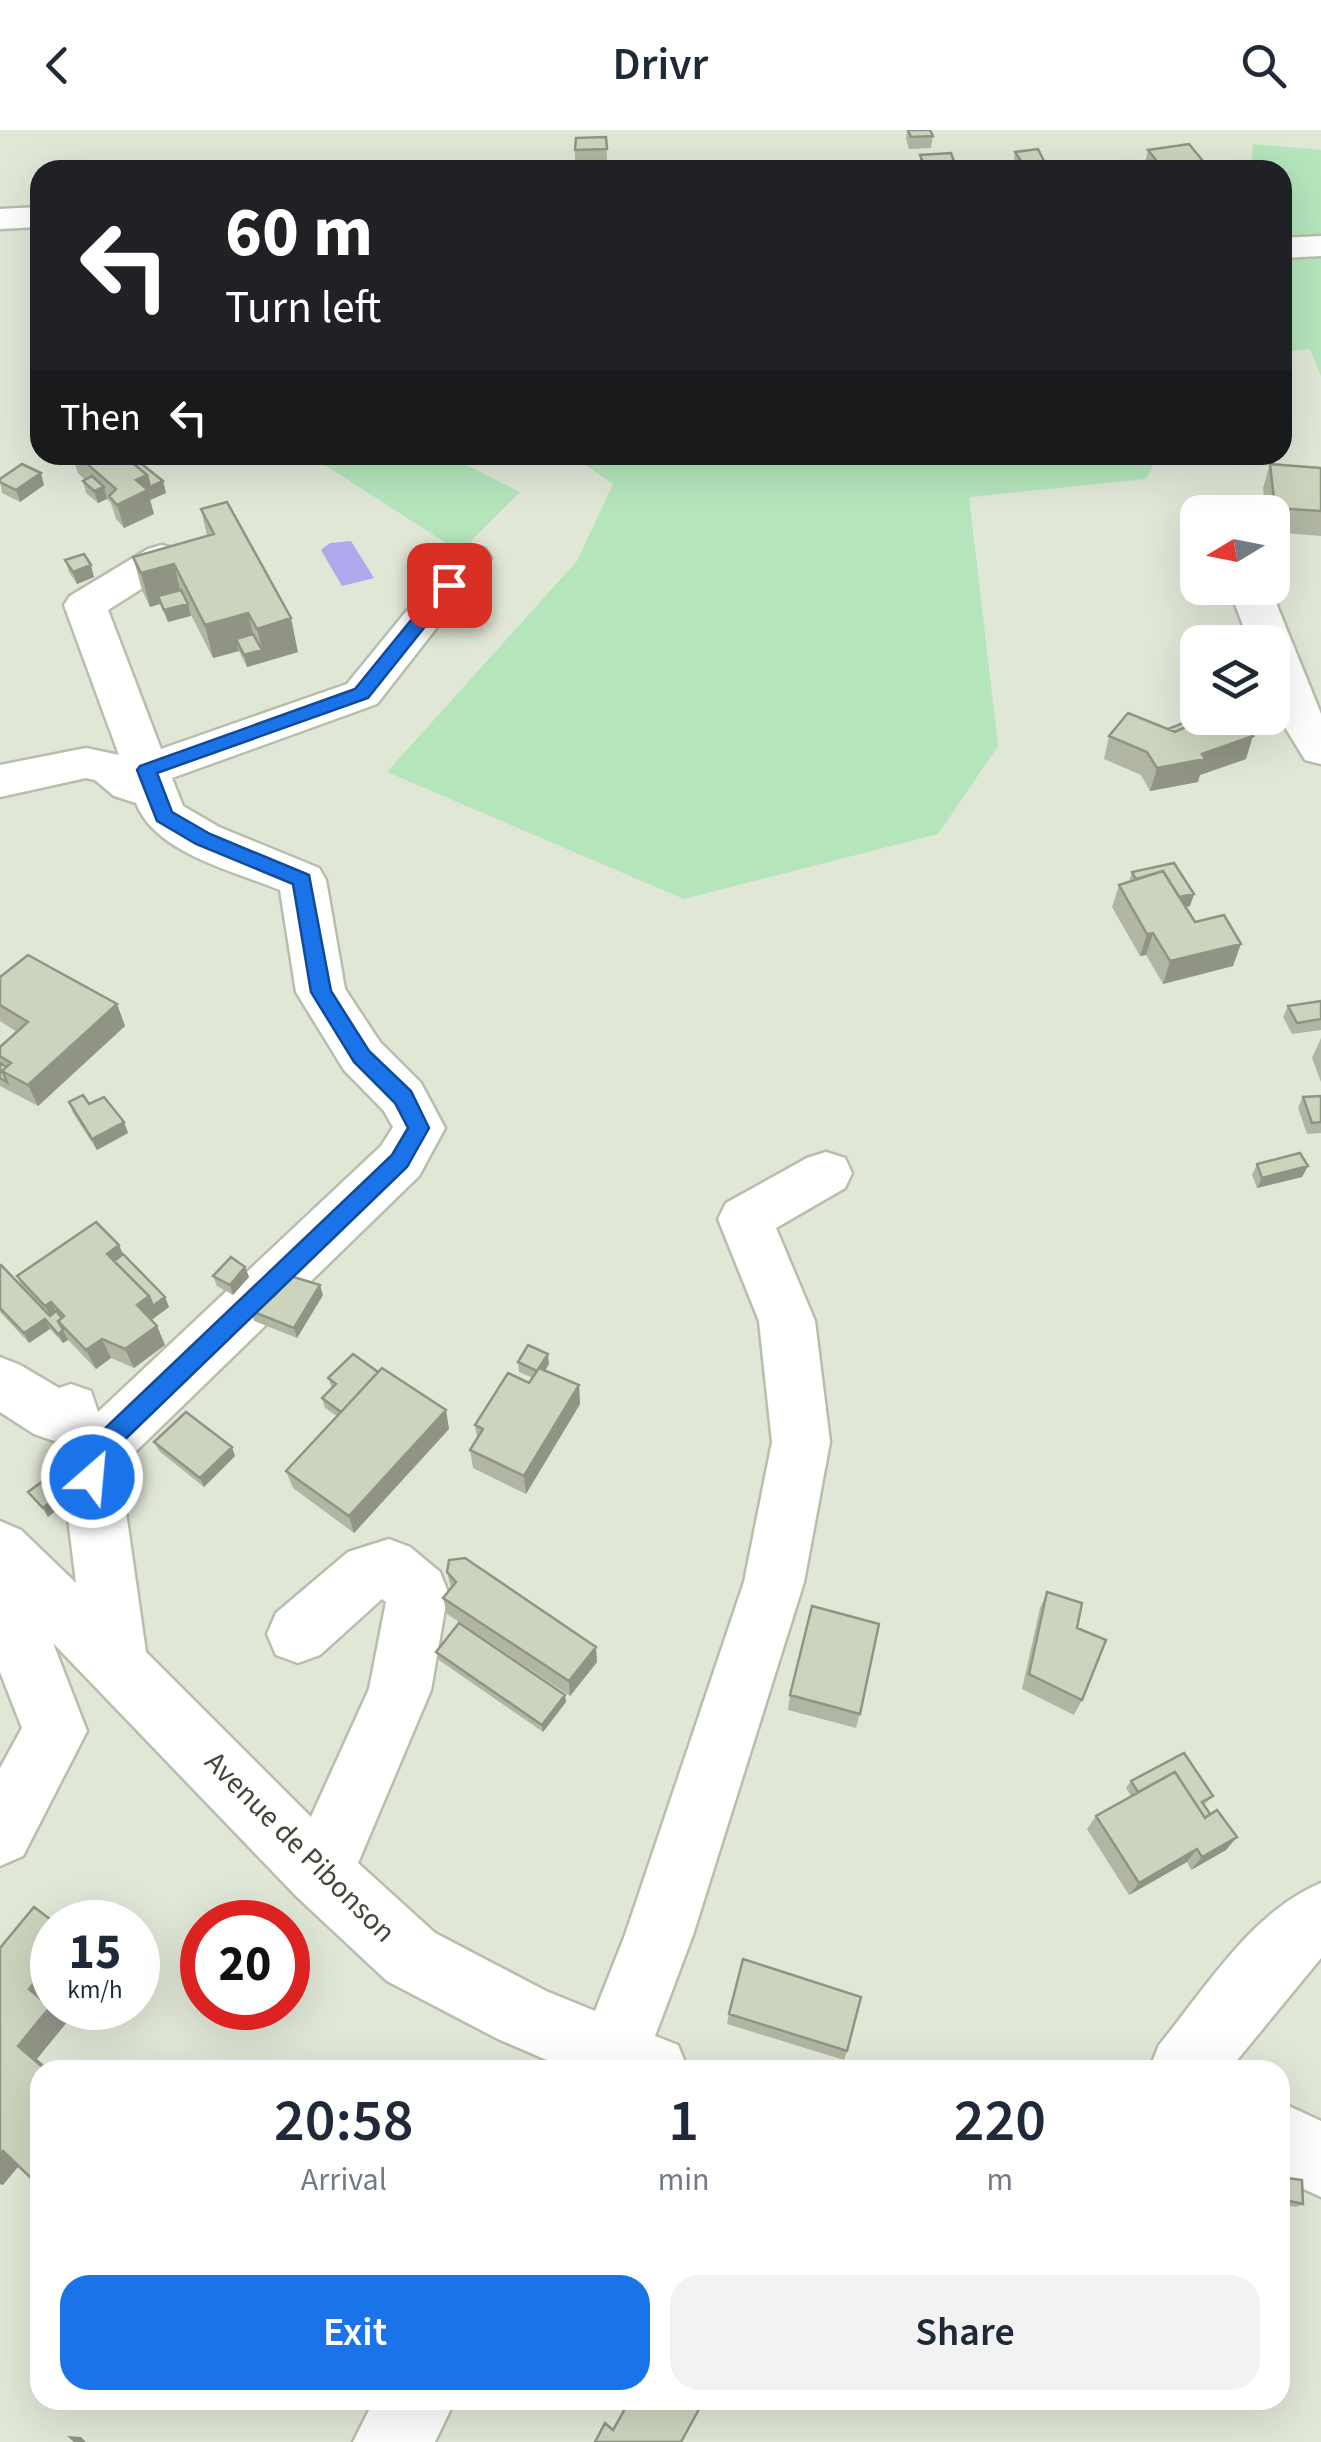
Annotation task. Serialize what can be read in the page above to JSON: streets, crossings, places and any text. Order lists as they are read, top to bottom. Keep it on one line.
{"streets":{"street":["Avenue de Pibonson"]},"north":"left","page":{"header":"Drivr","turn":["60 m","Turn left"],"then":"Then","speed":"15 km/h","limit":"20","eta":["20:58","Arrival","1","min","220","m"],"buttons":["Exit","Share"]}}
